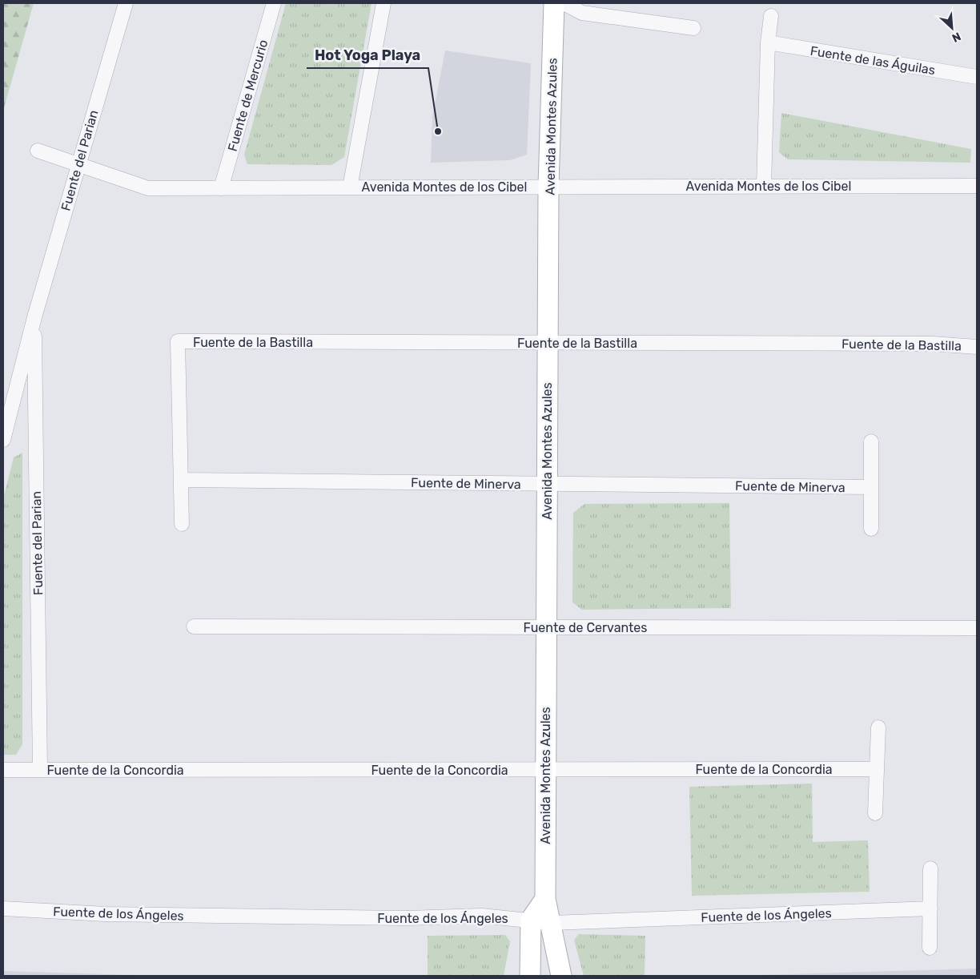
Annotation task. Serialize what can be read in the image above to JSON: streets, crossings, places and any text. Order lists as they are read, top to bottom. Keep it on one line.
{"streets":{"street":["Fuente de las Águilas","Fuente de Mercurio","Avenida Montes Azules","Fuente del Parian","Avenida Montes de los Cibel","Fuente de la Bastilla","Fuente de Minerva","Fuente de Cervantes","Fuente de la Concordia","Fuente de los Ángeles"]},"crossings":[["Fuente de Mercurio","Avenida Montes de los Cibel"],["Avenida Montes Azules","Avenida Montes de los Cibel"],["Avenida Montes Azules","Fuente de la Bastilla"],["Avenida Montes Azules","Fuente de Minerva"],["Avenida Montes Azules","Fuente de Cervantes"],["Avenida Montes Azules","Fuente de la Concordia"],["Avenida Montes Azules","Fuente de los Ángeles"],["Fuente del Parian","Avenida Montes de los Cibel"],["Fuente del Parian","Fuente de la Concordia"],["Fuente de la Bastilla","Fuente de Minerva"]],"places":["Hot Yoga Playa"],"north":"bottom right"}
